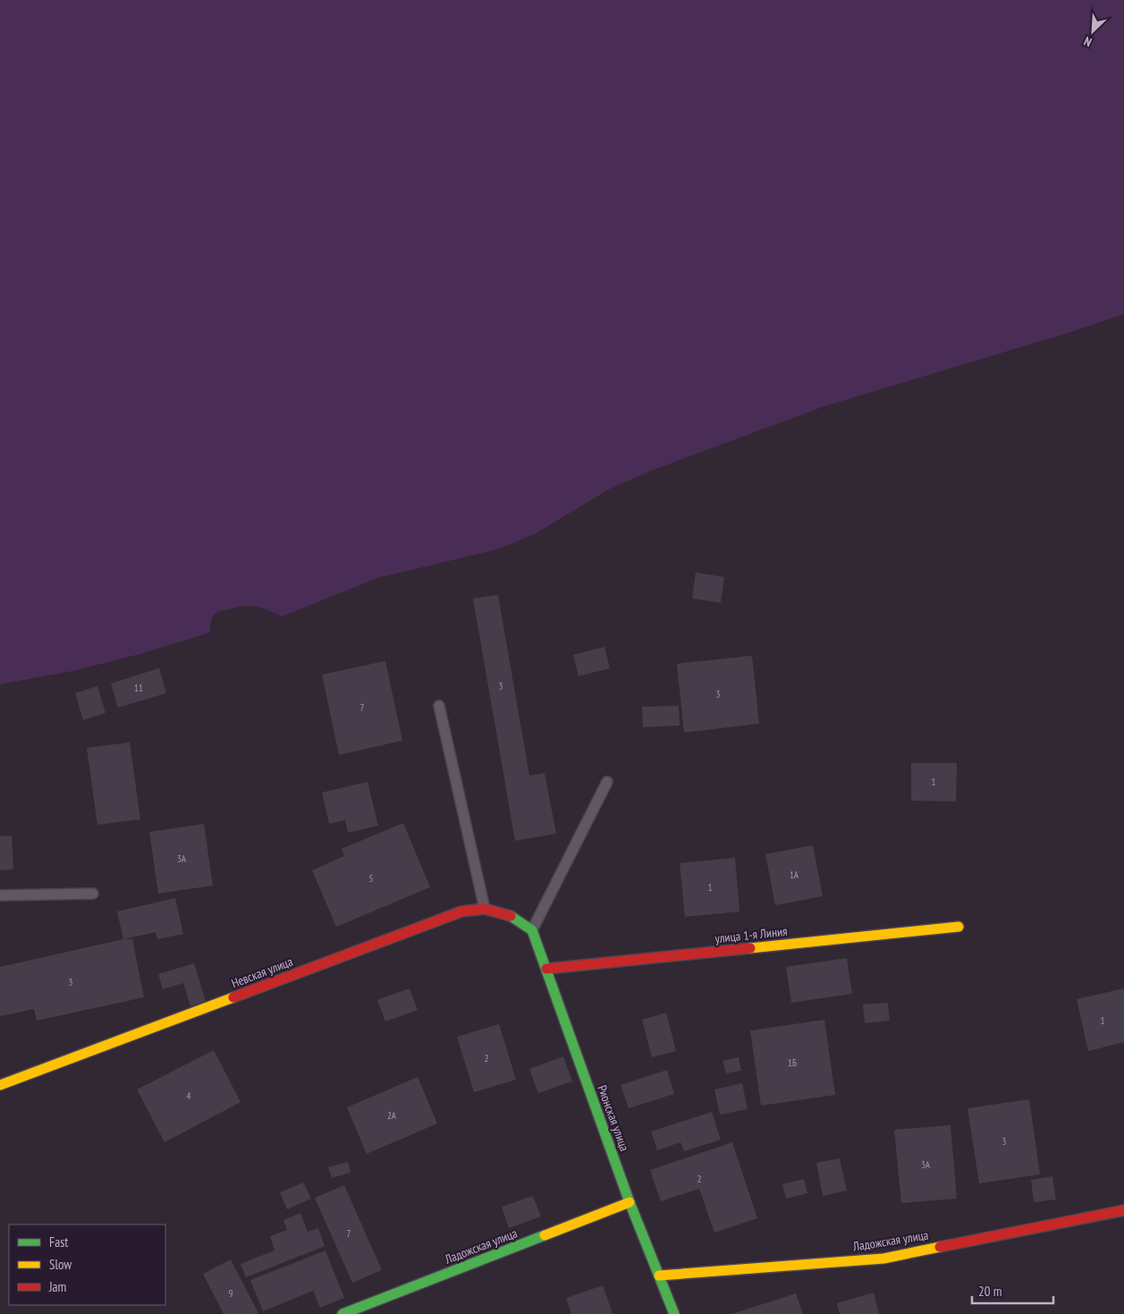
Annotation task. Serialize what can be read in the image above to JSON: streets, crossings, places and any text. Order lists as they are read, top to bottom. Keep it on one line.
{"streets":{"street":["улица 1-я Линия","Невская улица","Рионская улица","Ладожская улица"]},"crossings":[["улица 1-я Линия","Рионская улица"],["Невская улица","Рионская улица"],["Рионская улица","Ладожская улица"]],"house_numbers":["3","11","3","7","1","3А","1А","5","1","3","1","2","1Б","4","2А","3","3А","2","7","9"],"legend":["Fast","Slow","Jam"],"scale_bar":"20 m","north":"bottom left"}
